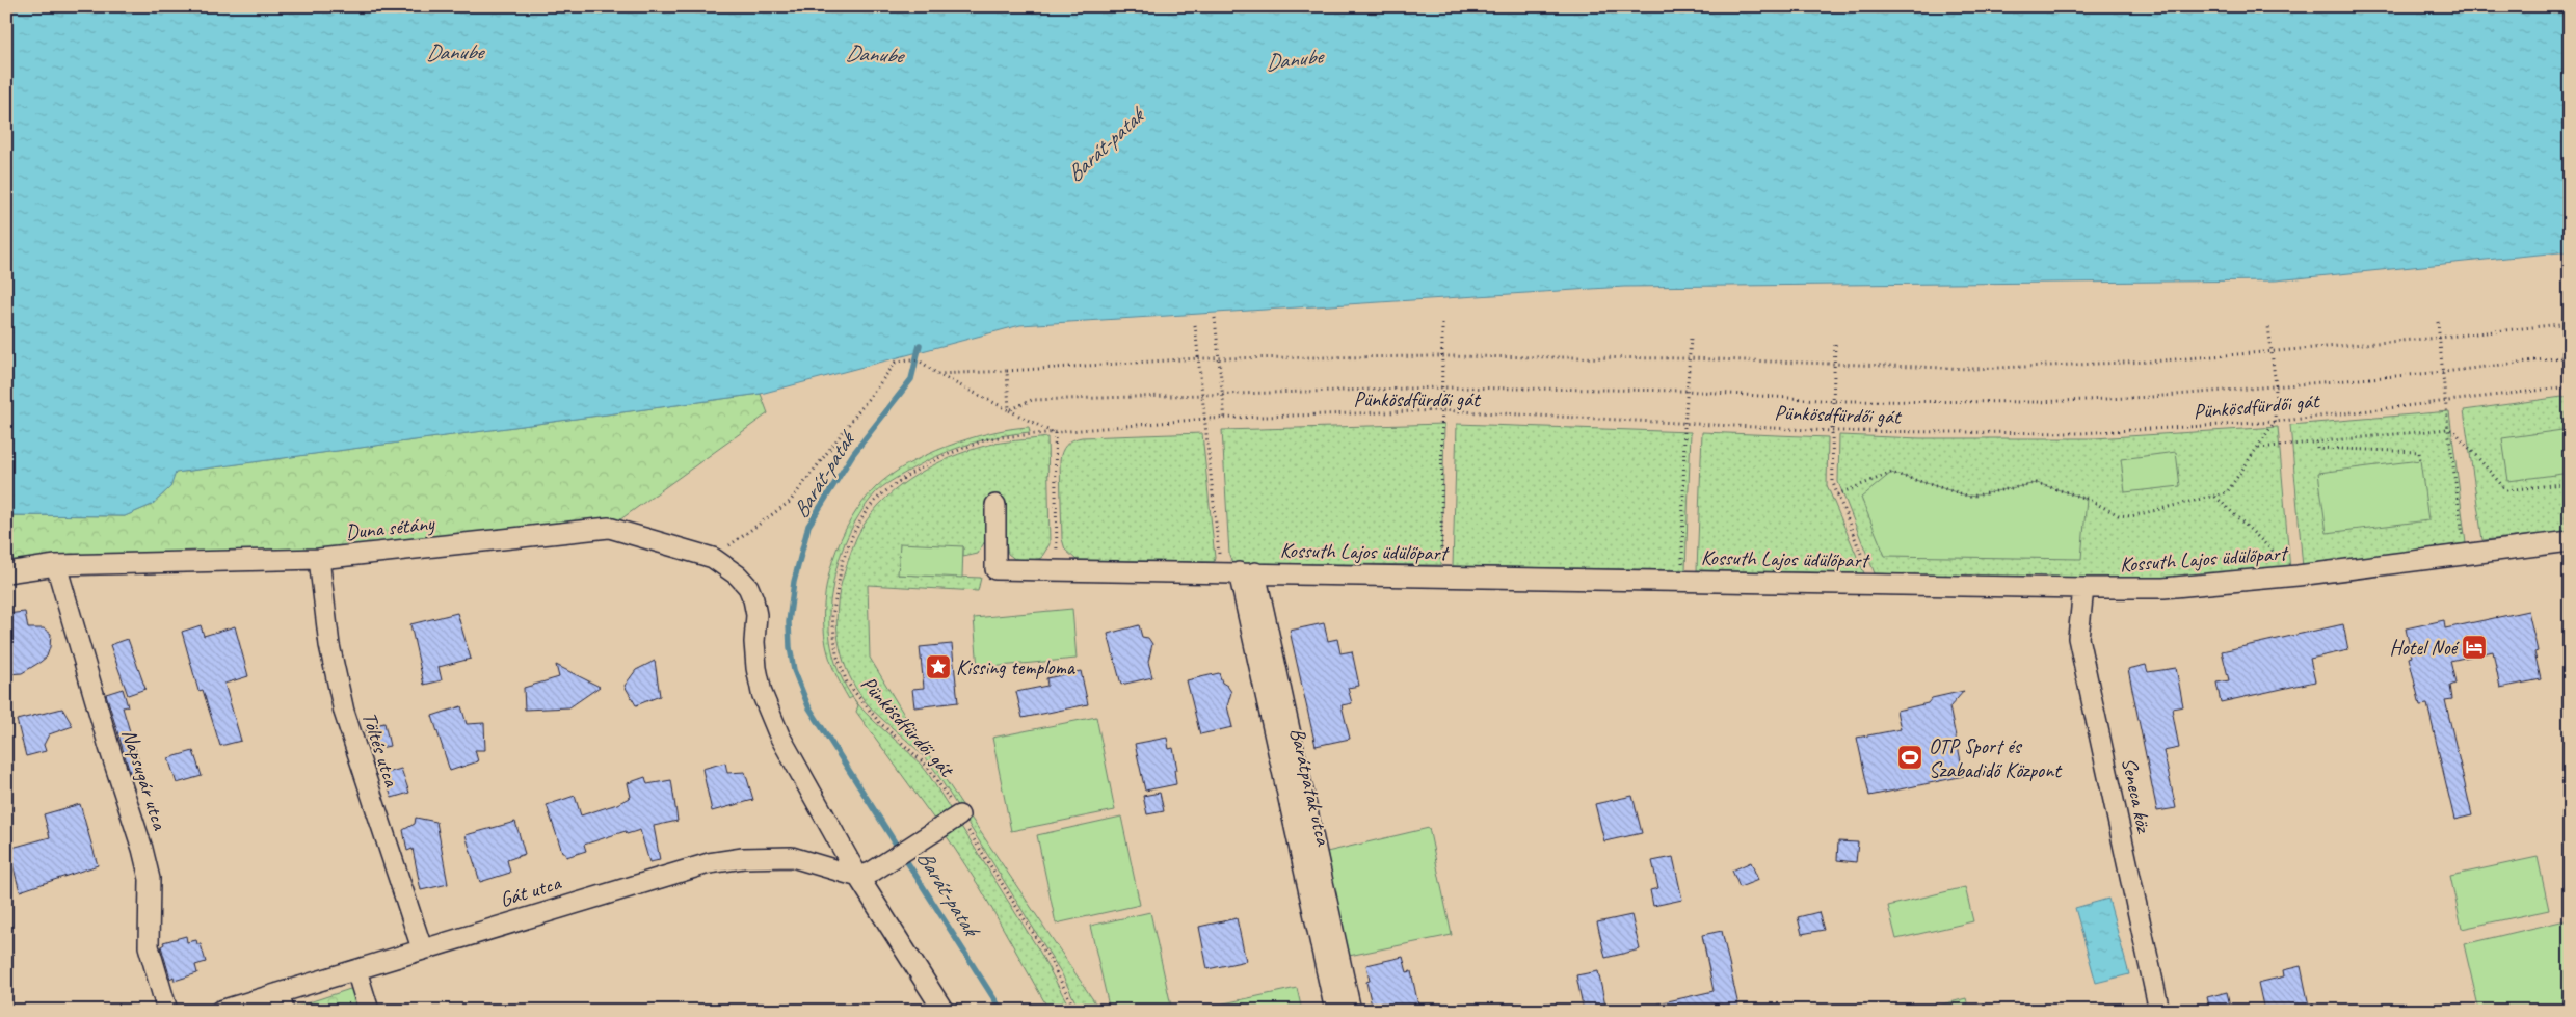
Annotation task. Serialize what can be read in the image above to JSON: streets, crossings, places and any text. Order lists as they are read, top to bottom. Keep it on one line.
{"streets":{"street":["Duna sétány","Kossuth Lajos üdülőpart","Töltés utca","Napsugár utca","Barátpatak utca","Seneca köz","Gát utca"],"path":["Pünkösdfürdői gát"]},"crossings":[["Duna sétány","Töltés utca"],["Duna sétány","Napsugár utca"],["Duna sétány","Gát utca"],["Kossuth Lajos üdülőpart","Barátpatak utca"],["Kossuth Lajos üdülőpart","Seneca köz"],["Töltés utca","Gát utca"]],"water":["Danube","Barát-patak"],"places":{"hotel":["Hotel Noé"],"place":["Kissing temploma"],"sports":["OTP Sport és Szabadidő Központ"]}}
